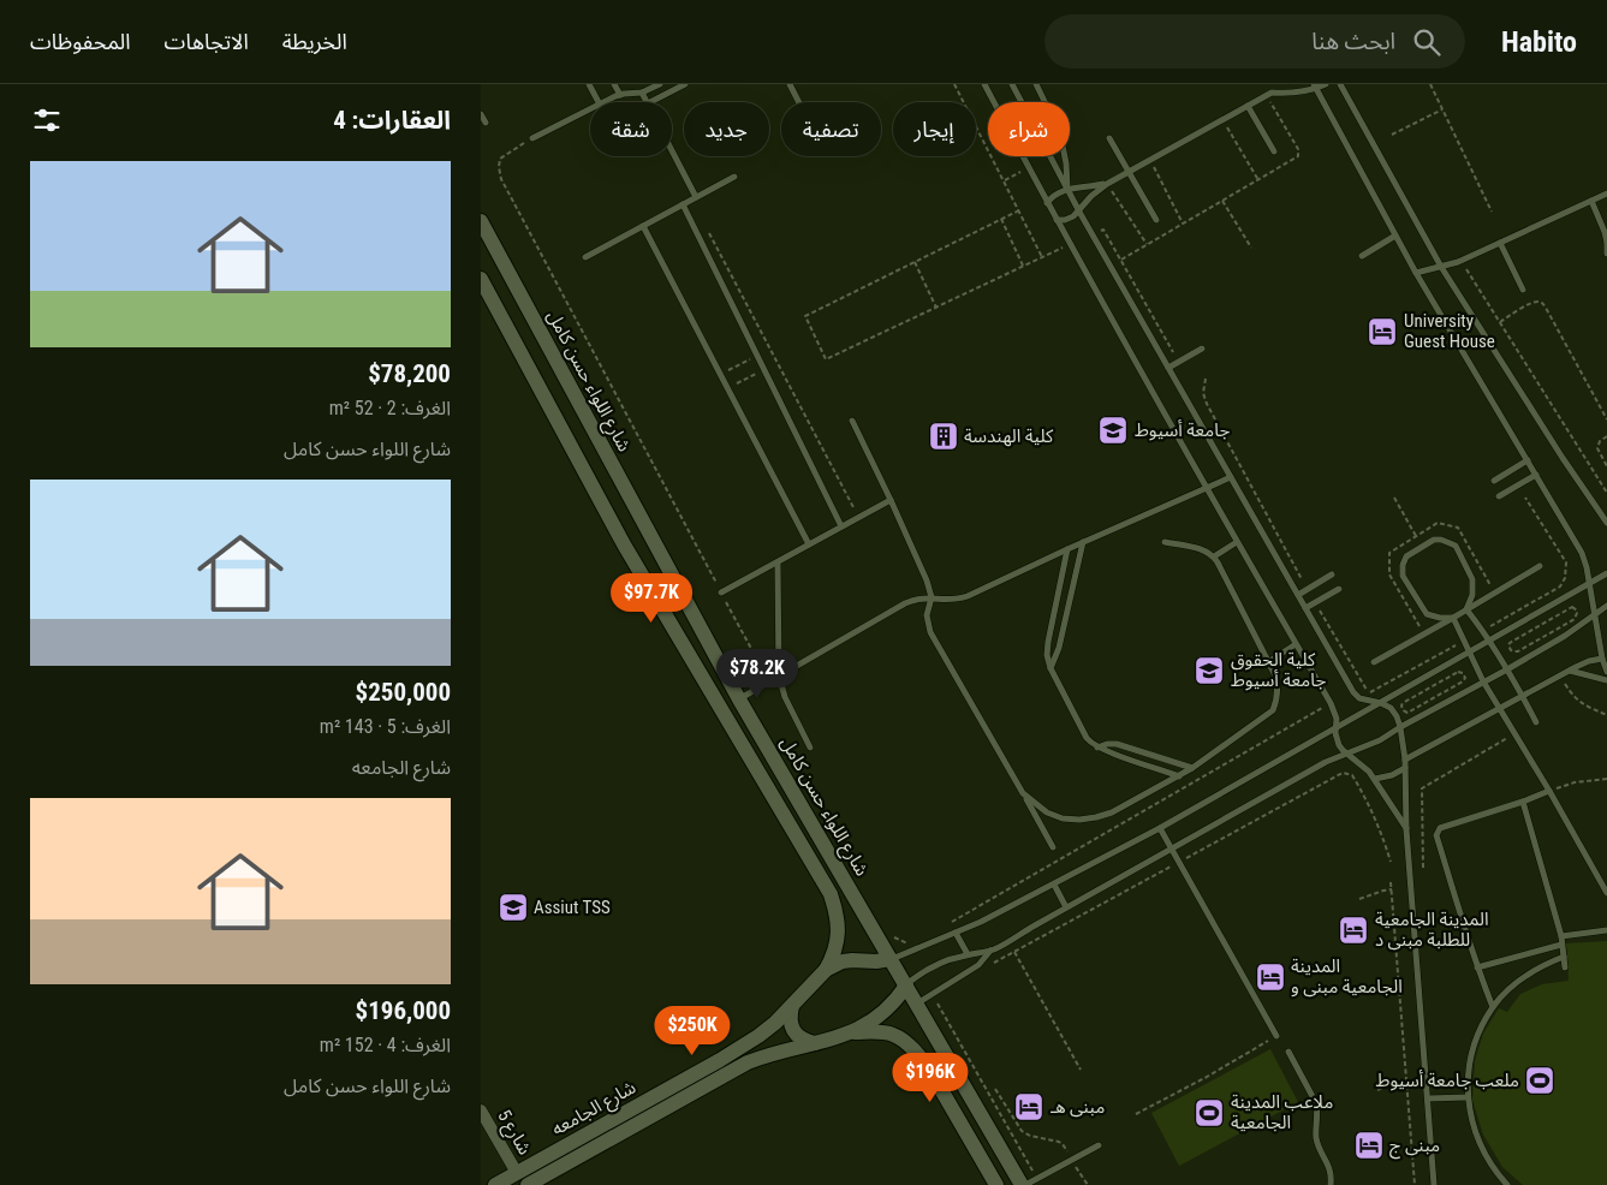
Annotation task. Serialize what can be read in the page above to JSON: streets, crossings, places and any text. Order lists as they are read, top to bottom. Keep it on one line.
{"streets":{"main road":["شارع اللواء حسن كامل","شارع الجامعه"],"street":["شارع 5"]},"crossings":[["شارع اللواء حسن كامل","شارع الجامعه"],["شارع الجامعه","شارع 5"]],"places":{"hotel":["University Guest House","المدينة الجامعية للطلبة مبنى د","المدينة الجامعية مبنى و","مبنى هـ","مبنى ج"],"school or university":["جامعة أسيوط","كلية الحقوق جامعة أسيوط","Assiut TSS"],"building":["كلية الهندسة"],"sports":["ملعب جامعة أسيوط","ملاعب المدينة الجامعية"]},"page":{"header":"Habito","search":"ابحث هنا","nav":["الخريطة","الاتجاهات","المحفوظات"],"heading":"العقارات: 4","chip":["شراء","إيجار","تصفية","جديد","شقة"],"list":[{"name":"$78,200","note":"الغرف: 2 · 52 m² · شارع اللواء حسن كامل"},{"name":"$250,000","note":"الغرف: 5 · 143 m² · شارع الجامعه"},{"name":"$196,000","note":"الغرف: 4 · 152 m² · شارع اللواء حسن كامل"}],"price":["$97.7K","$78.2K","$250K","$196K"]}}
